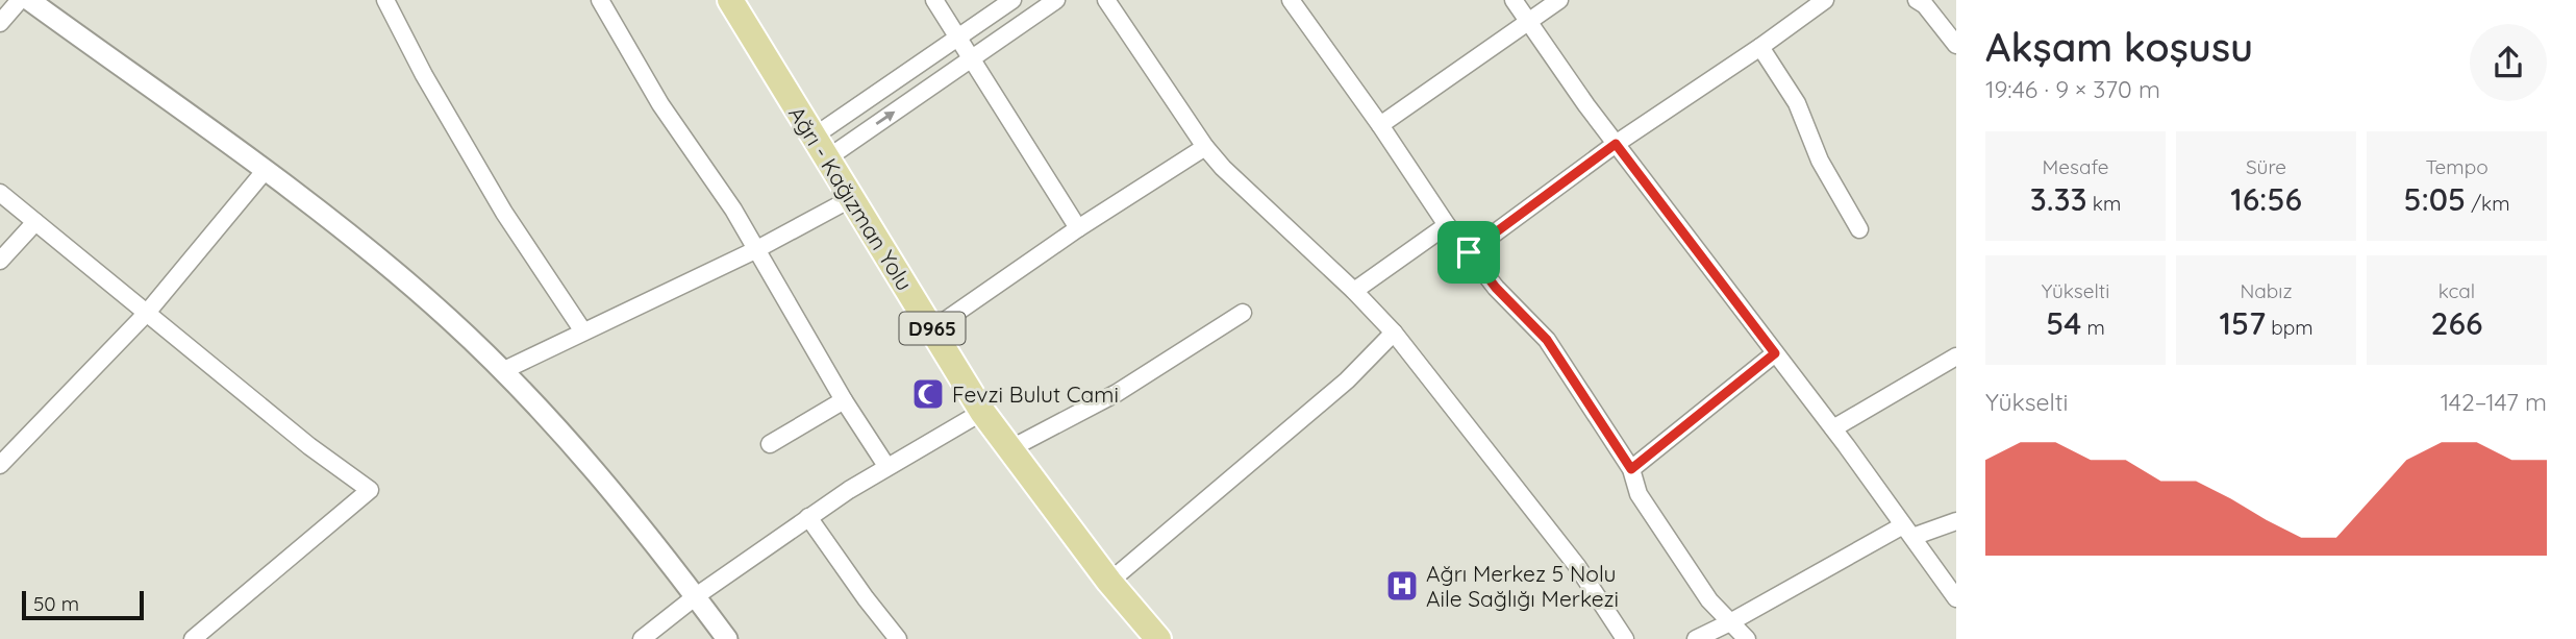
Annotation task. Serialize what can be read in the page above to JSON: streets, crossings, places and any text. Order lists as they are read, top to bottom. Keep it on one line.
{"streets":{"main road":["Ağrı - Kağızman Yolu","D965"]},"places":{"mosque":["Fevzi Bulut Cami"],"hospital":["Ağrı Merkez 5 Nolu Aile Sağlığı Merkezi"]},"scale_bar":"50 m","page":{"heading":["Akşam koşusu","19:46 · 9 × 370 m"],"stats":[["Mesafe","3.33 km"],["Süre","16:56"],["Tempo","5:05 /km"],["Yükselti","54 m"],["Nabız","157 bpm"],["kcal","266"]],"chart":["Yükselti","142–147 m"],"scale":"50 m"}}
